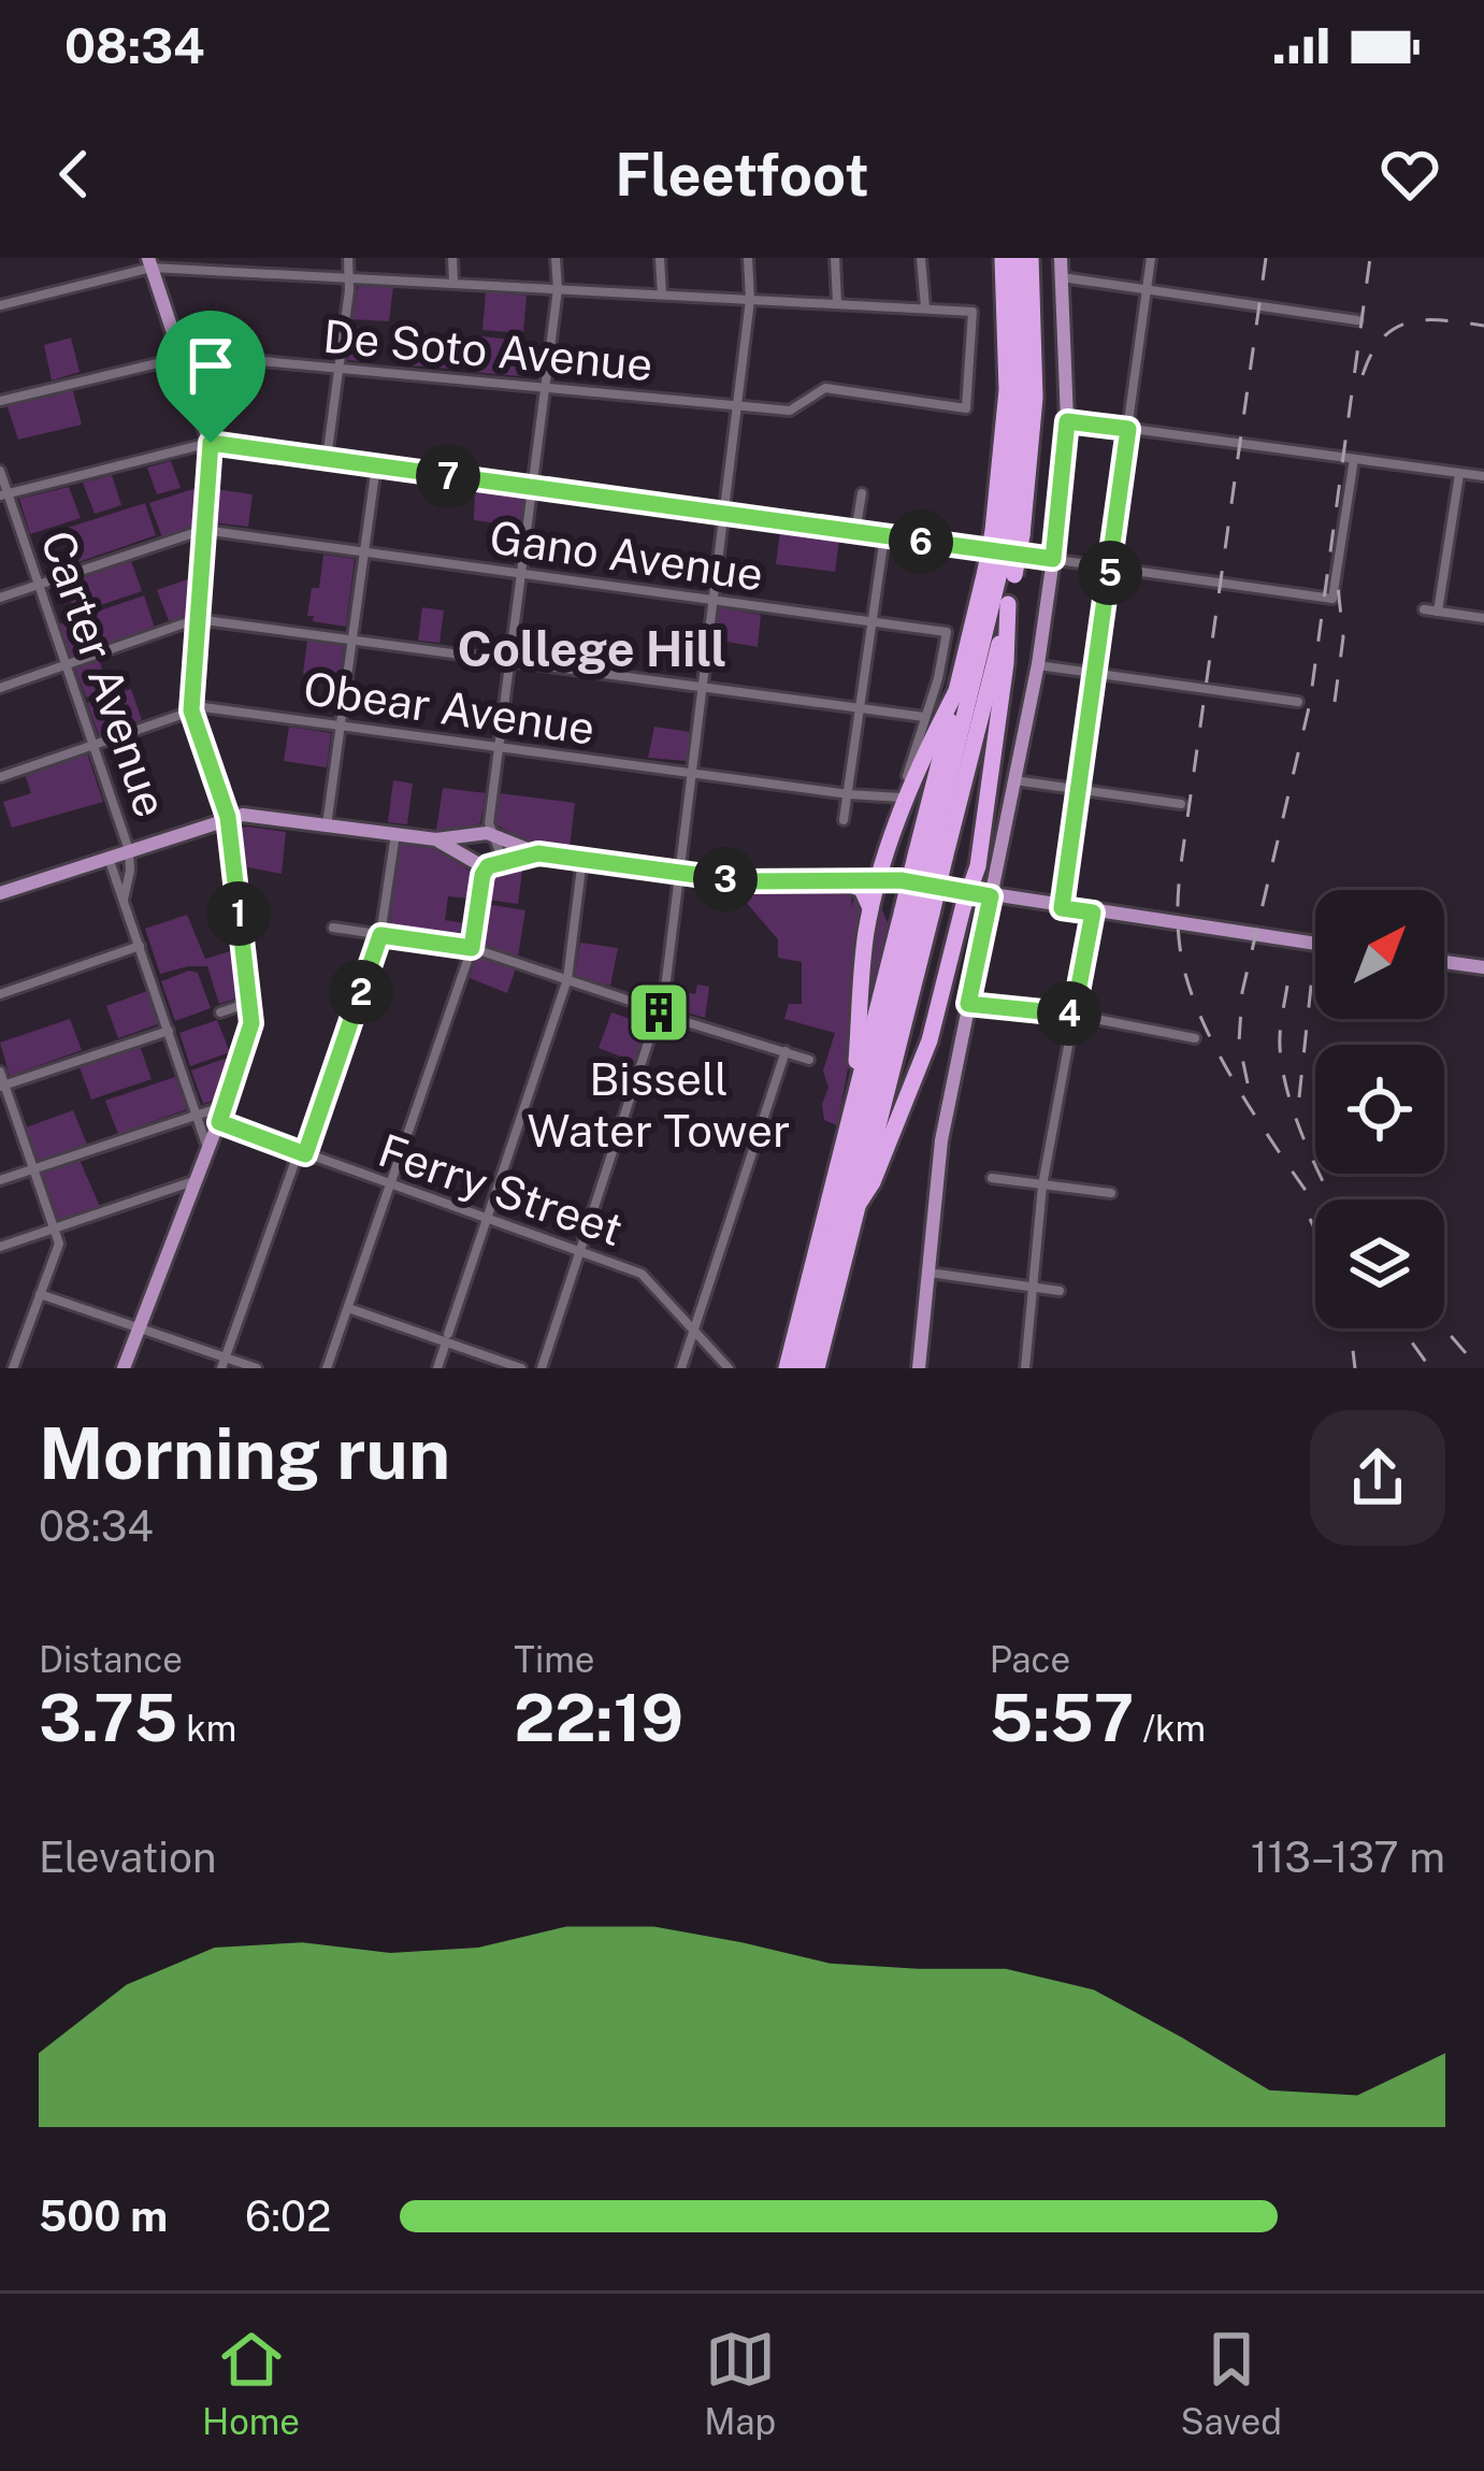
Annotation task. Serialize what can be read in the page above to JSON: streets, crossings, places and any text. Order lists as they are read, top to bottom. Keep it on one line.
{"streets":{"street":["De Soto Avenue","Gano Avenue","Carter Avenue","Obear Avenue","Ferry Street"]},"crossings":[["Gano Avenue","Carter Avenue"],["Gano Avenue","Obear Avenue"],["Carter Avenue","Obear Avenue"]],"districts":["College Hill"],"places":{"building":["Bissell Water Tower"]},"north":"top right","page":{"status":"08:34","header":"Fleetfoot","pins":["7","6","5","3","1","2","4"],"heading":["Morning run","08:34"],"stats":[["Distance","3.75 km"],["Time","22:19"],["Pace","5:57 /km"]],"chart":["Elevation","113–137 m"],"list":[{"name":"500 m","note":"6:02"}],"tabs":["Home","Map","Saved"]}}
